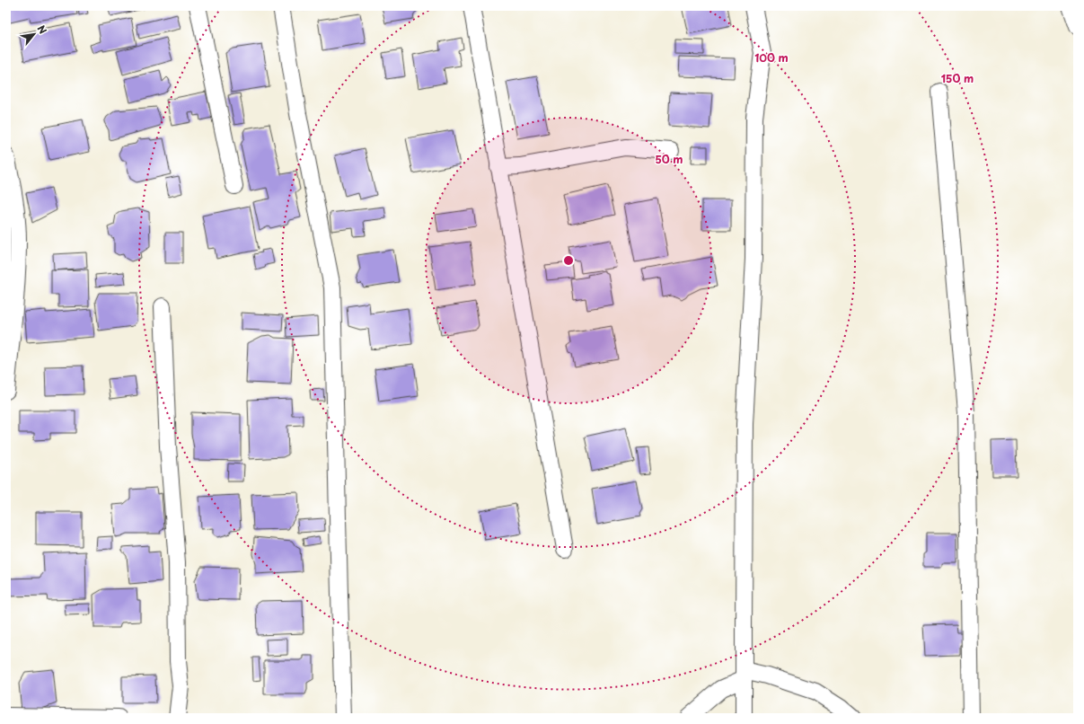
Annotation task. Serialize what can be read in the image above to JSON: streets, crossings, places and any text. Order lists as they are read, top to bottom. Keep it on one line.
{"north":"top right","rings":["100 m","150 m","50 m"]}
